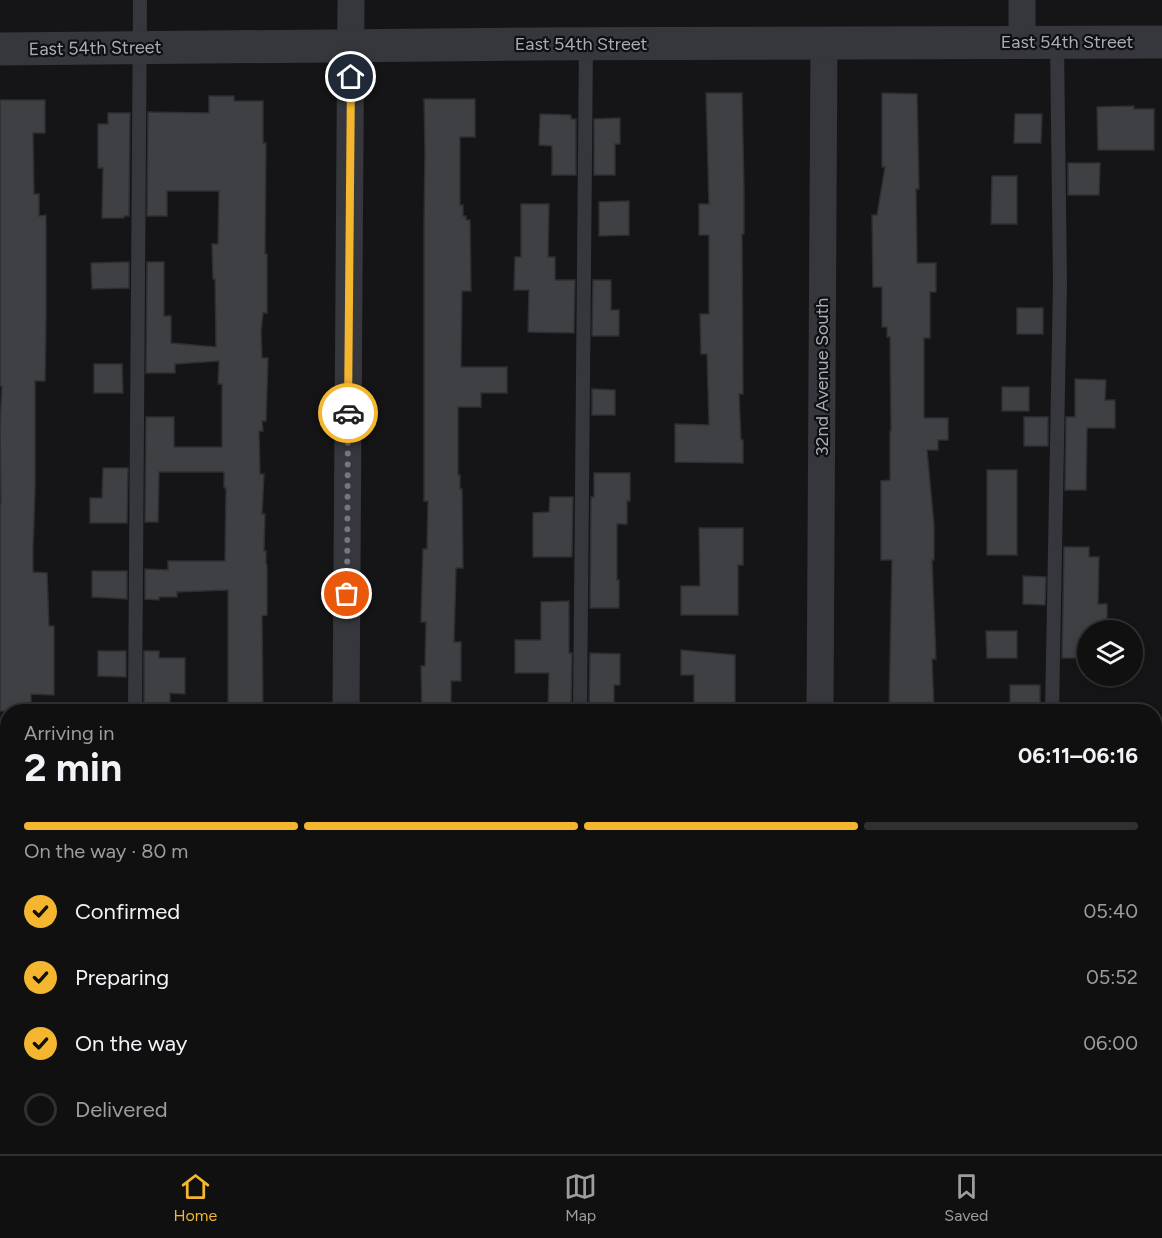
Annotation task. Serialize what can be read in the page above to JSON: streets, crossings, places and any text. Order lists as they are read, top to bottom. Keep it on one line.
{"streets":{"street":["East 54th Street","32nd Avenue South"]},"crossings":[["East 54th Street","32nd Avenue South"]],"page":{"heading":["2 min","Arriving in","06:11–06:16"],"bar":"On the way · 80 m","list":[["Confirmed","05:40"],["Preparing","05:52"],["On the way","06:00"],"Delivered"],"tabs":["Home","Map","Saved"]}}
